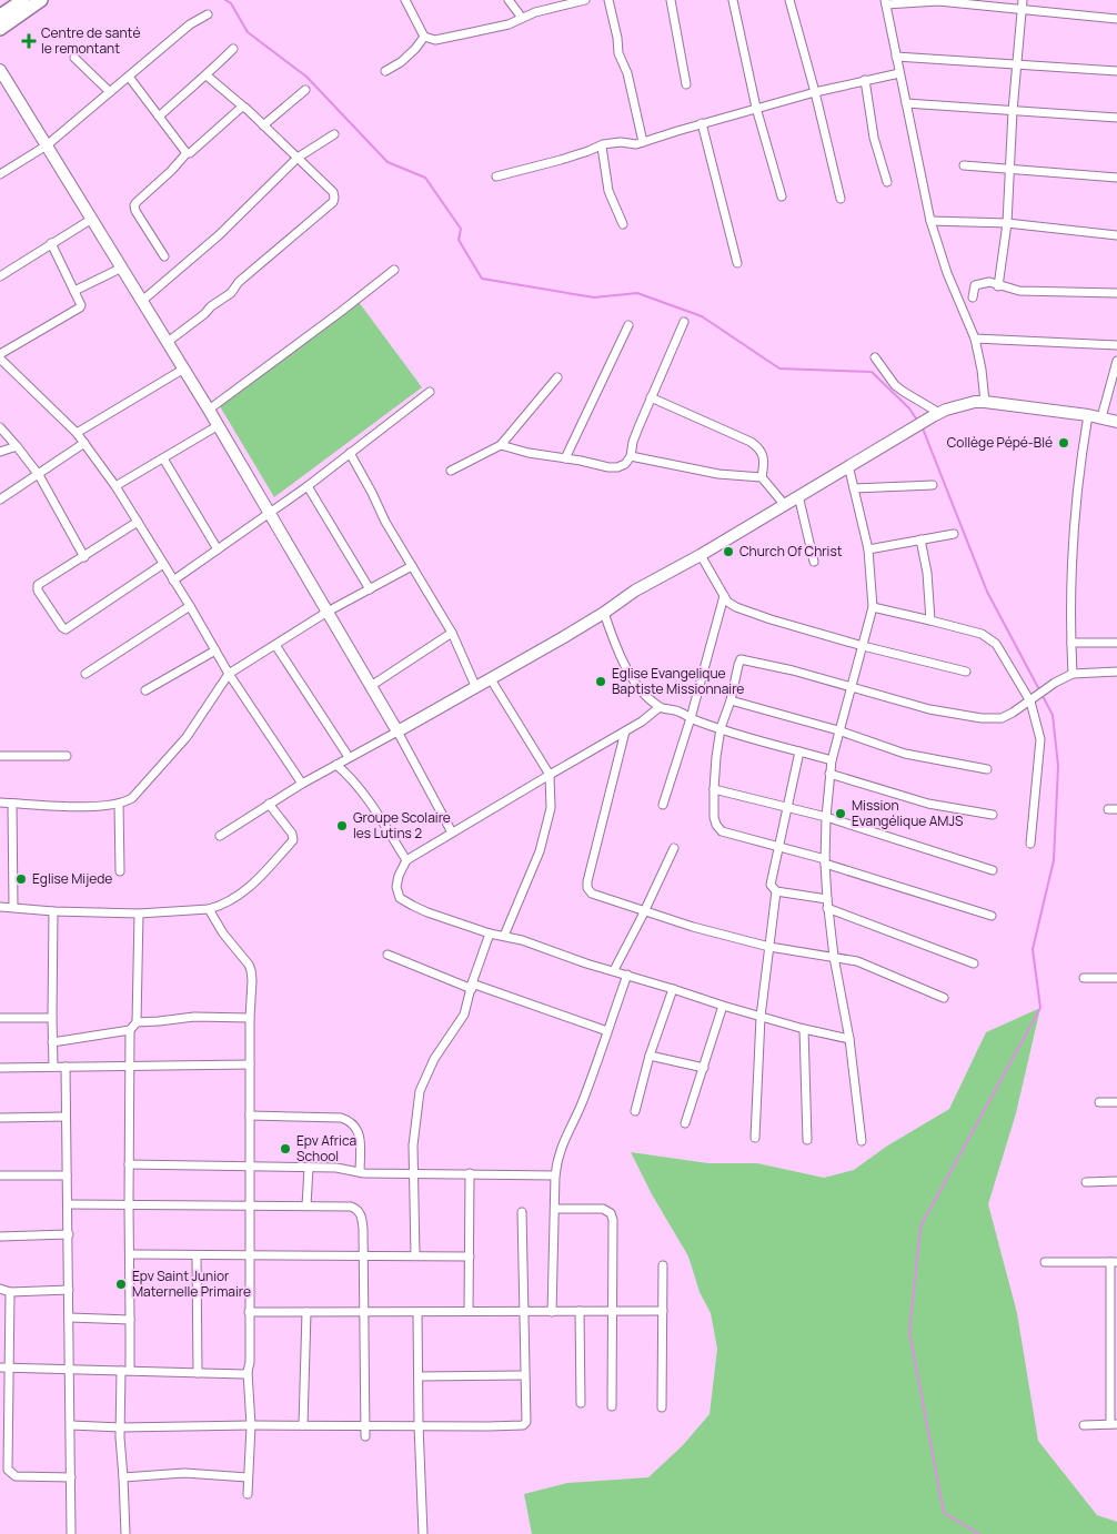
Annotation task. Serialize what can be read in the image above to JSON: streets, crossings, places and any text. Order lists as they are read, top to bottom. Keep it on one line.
{"places":{"health":["Centre de santé le remontant"],"other":["Collège Pépé-Blé","Church Of Christ","Eglise Evangelique Baptiste Missionnaire","Mission Evangélique AMJS","Groupe Scolaire les Lutins 2","Eglise Mijede","Epv Africa School","Epv Saint Junior Maternelle Primaire"]}}
